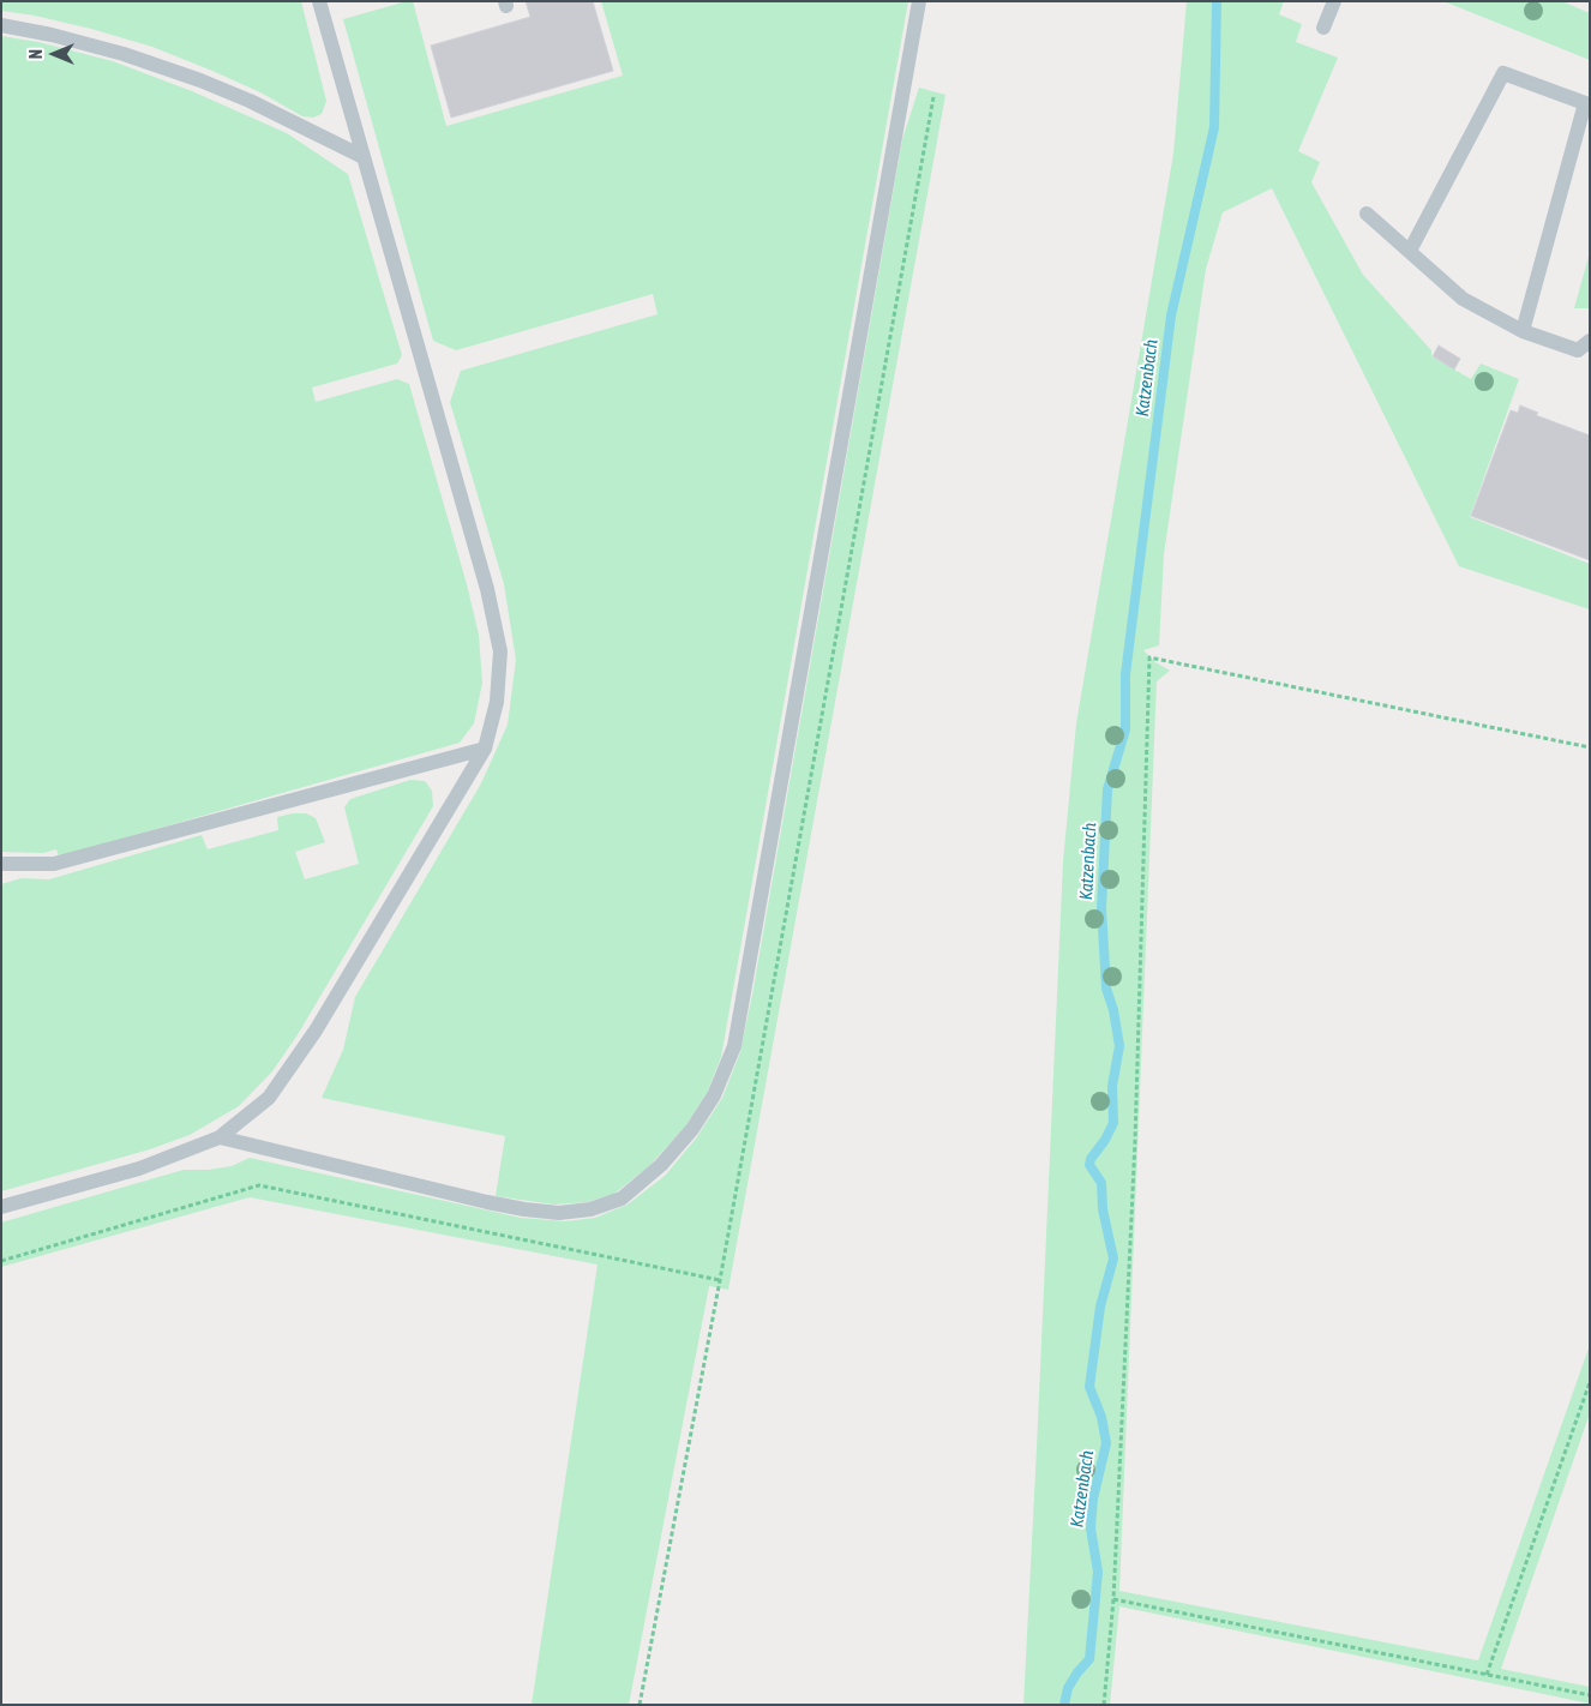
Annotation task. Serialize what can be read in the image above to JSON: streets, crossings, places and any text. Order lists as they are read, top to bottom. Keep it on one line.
{"water":["Katzenbach"],"north":"left"}
